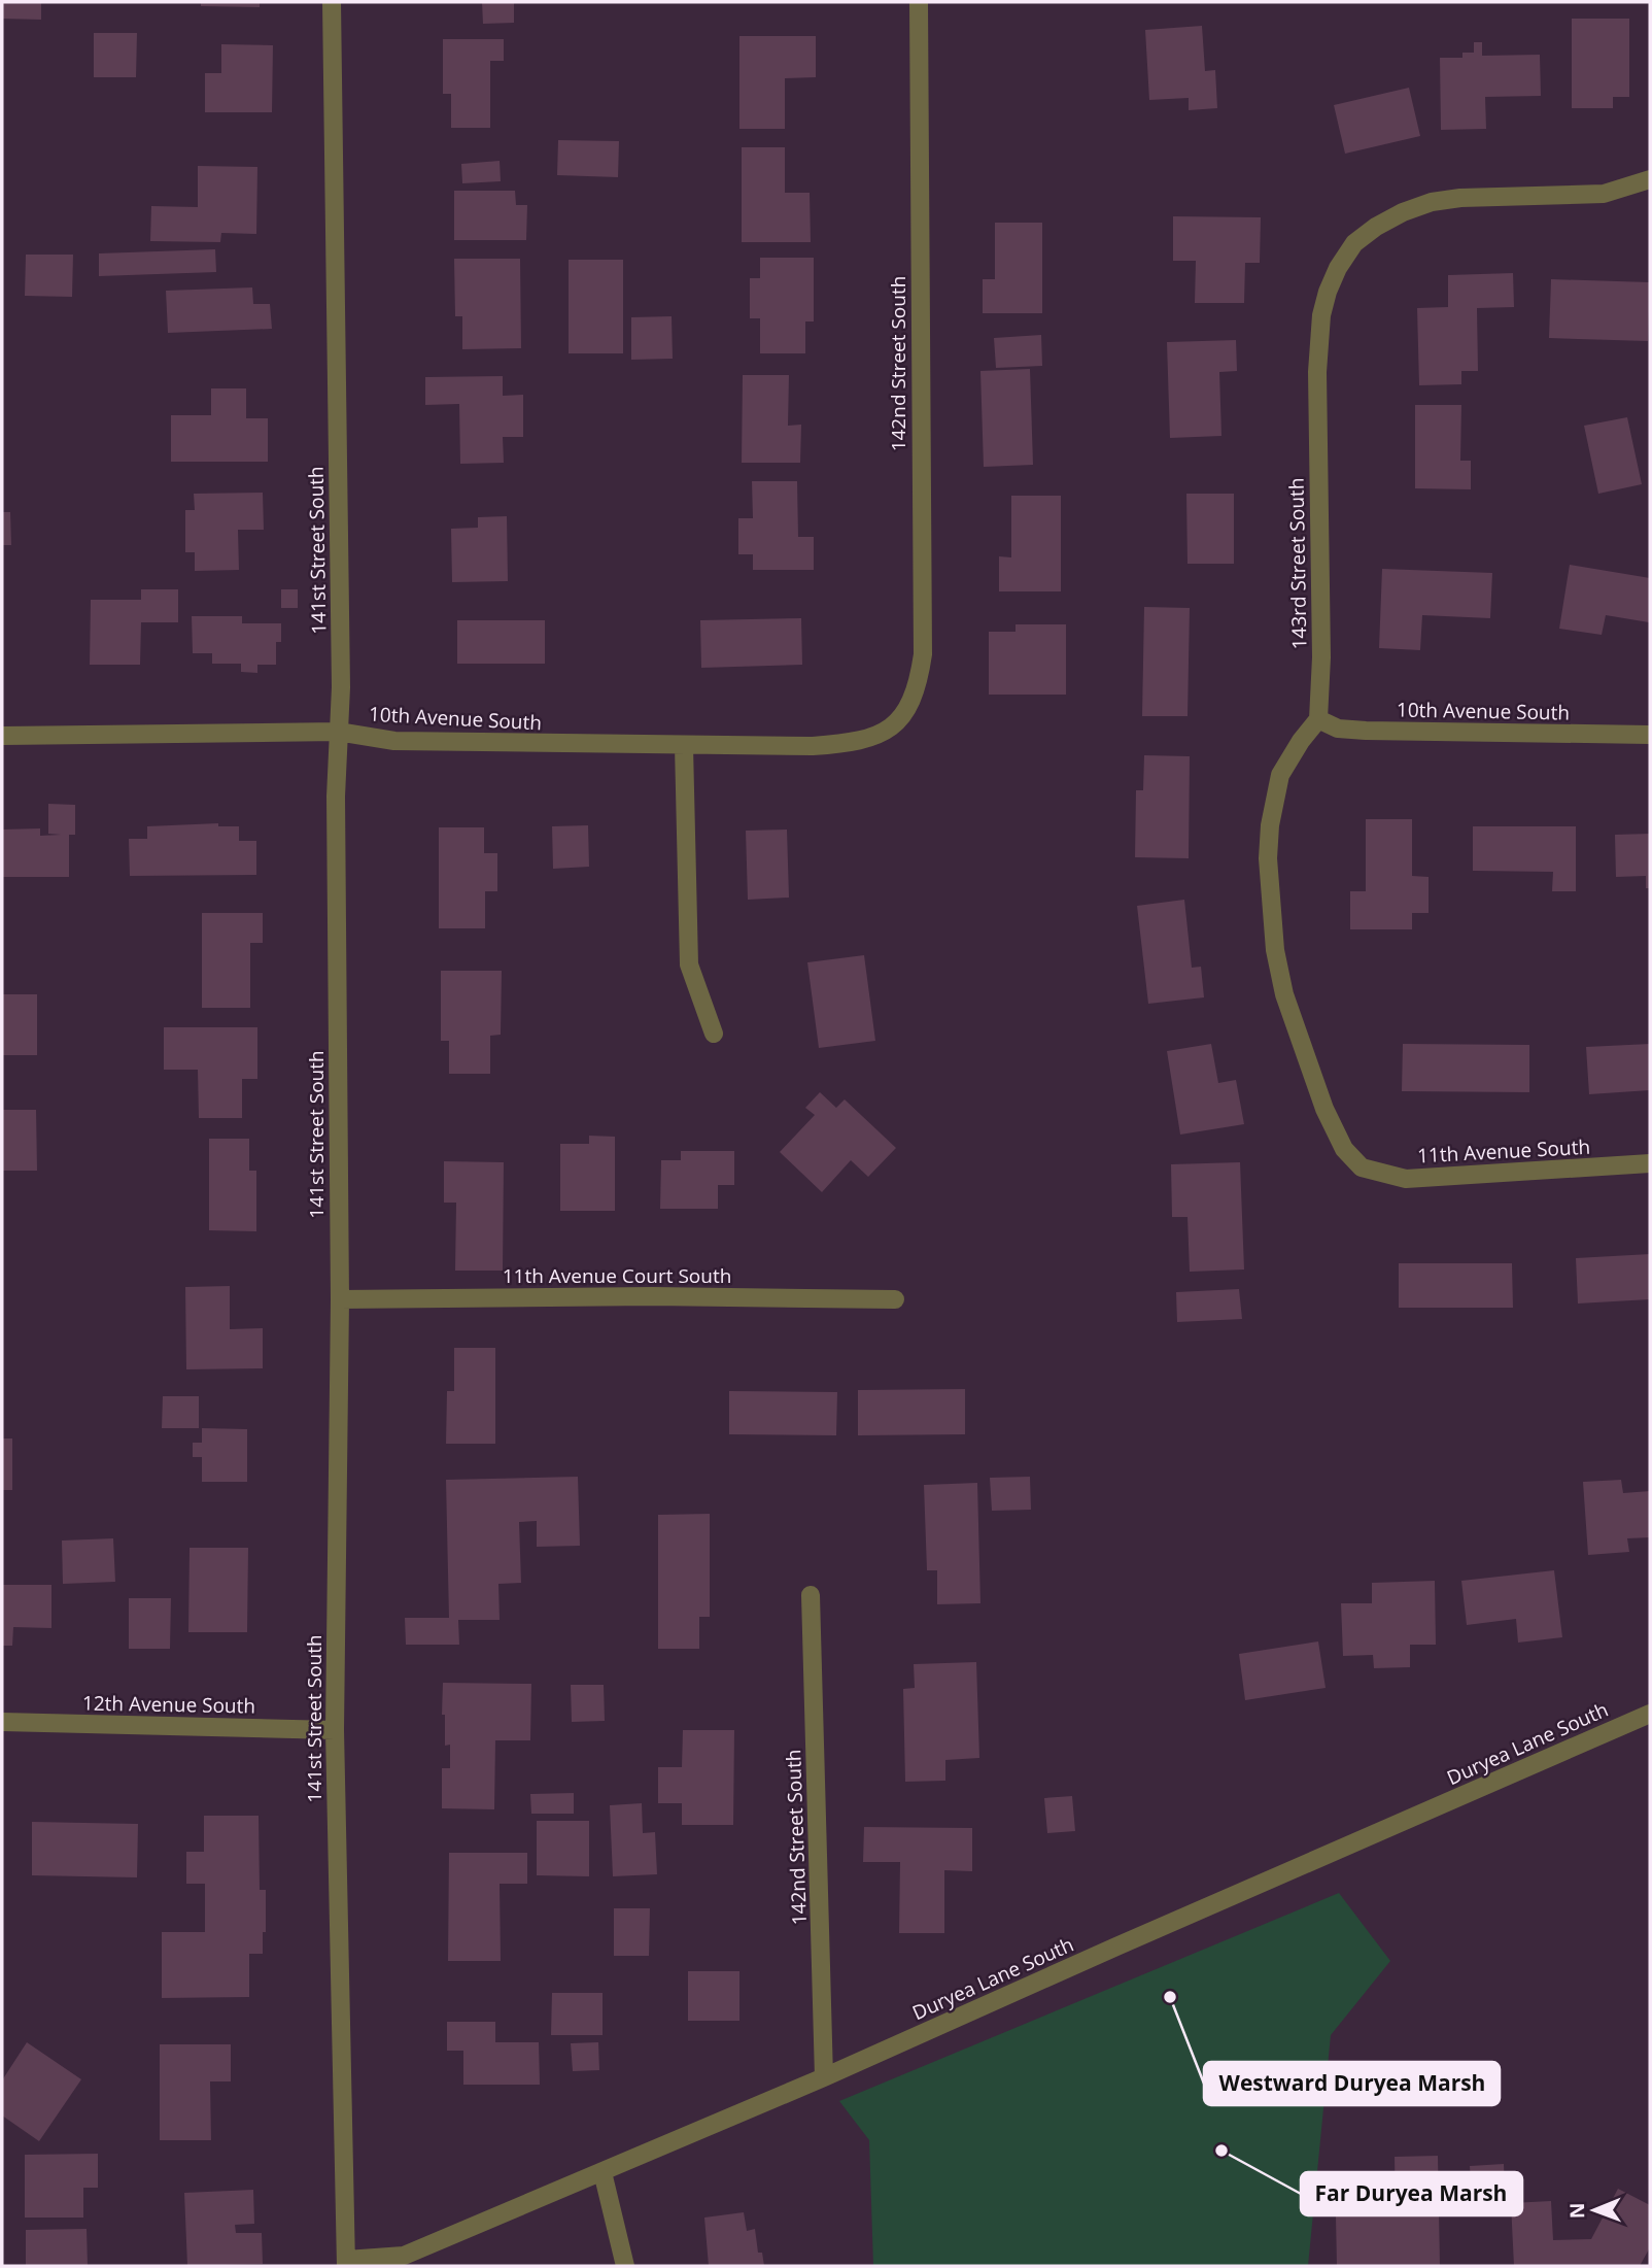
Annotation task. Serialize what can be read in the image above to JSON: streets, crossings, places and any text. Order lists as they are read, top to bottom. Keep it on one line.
{"streets":{"street":["142nd Street South","141st Street South","143rd Street South","10th Avenue South","11th Avenue South","11th Avenue Court South","12th Avenue South","Duryea Lane South"]},"crossings":[["142nd Street South","10th Avenue South"],["142nd Street South","Duryea Lane South"],["141st Street South","10th Avenue South"],["141st Street South","11th Avenue Court South"],["141st Street South","12th Avenue South"],["141st Street South","Duryea Lane South"],["143rd Street South","10th Avenue South"],["143rd Street South","11th Avenue South"],["10th Avenue South","11th Avenue South"]],"places":["Westward Duryea Marsh","Far Duryea Marsh"],"north":"left"}
